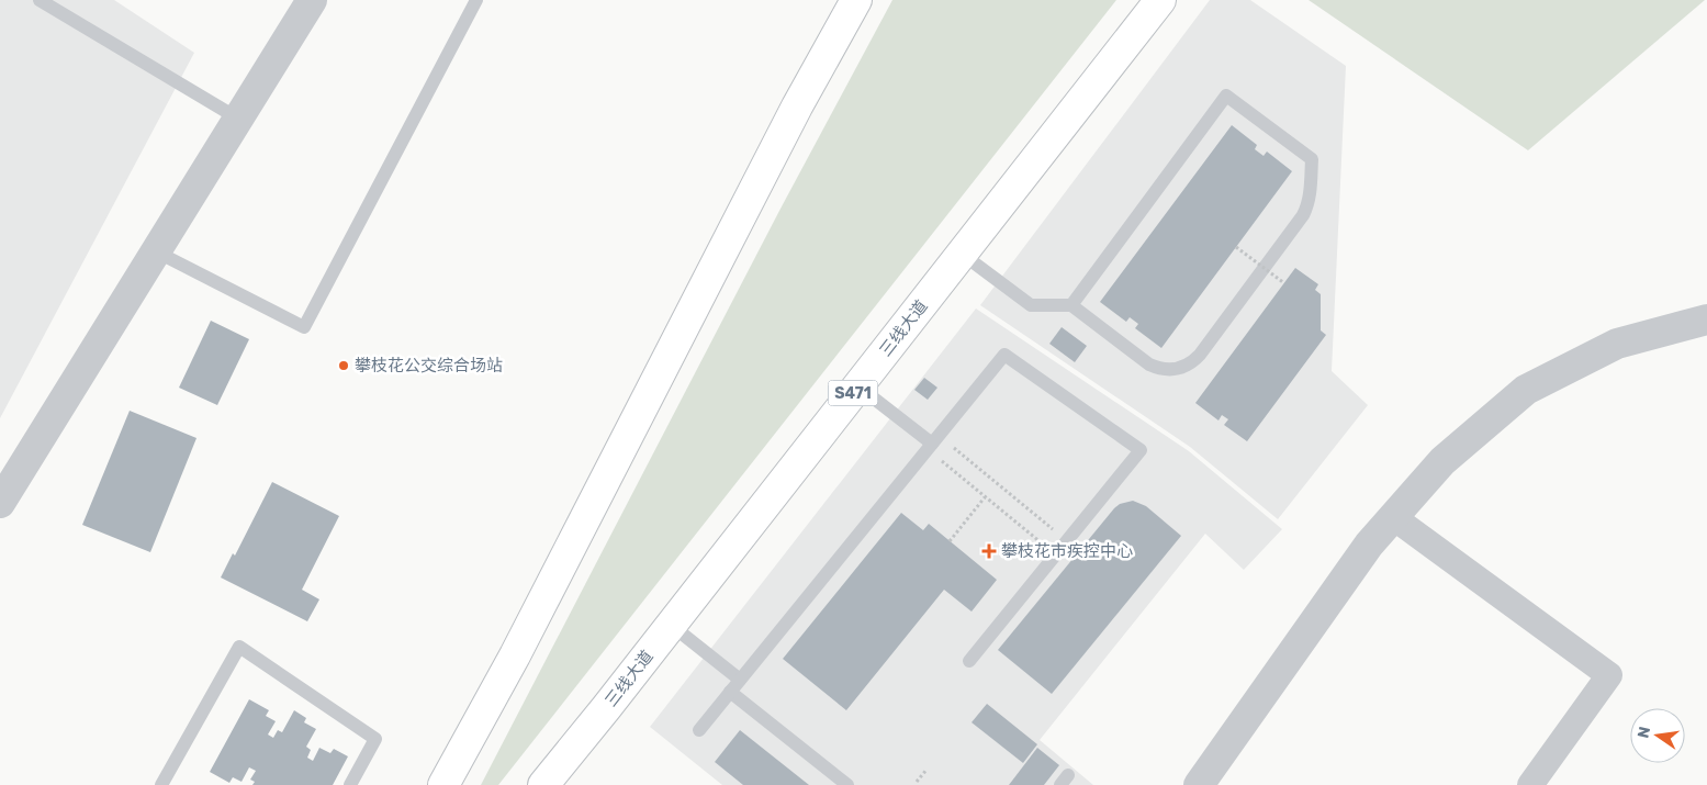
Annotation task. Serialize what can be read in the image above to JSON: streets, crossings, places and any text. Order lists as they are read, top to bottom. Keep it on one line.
{"streets":{"main road":["三线大道","S471"]},"places":{"other":["攀枝花公交综合场站"],"health":["攀枝花市疾控中心"]},"north":"left"}
